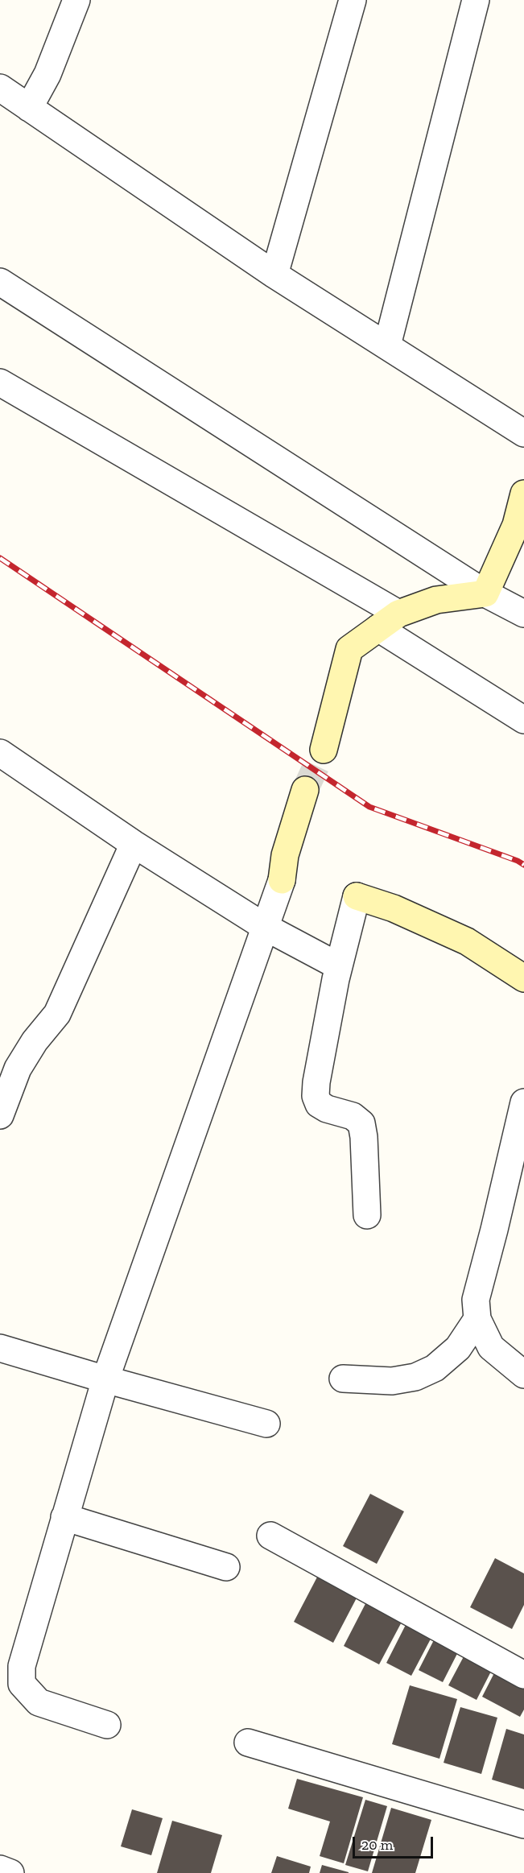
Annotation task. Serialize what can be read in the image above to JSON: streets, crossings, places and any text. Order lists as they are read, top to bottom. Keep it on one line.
{"scale_bar":"20 m"}
